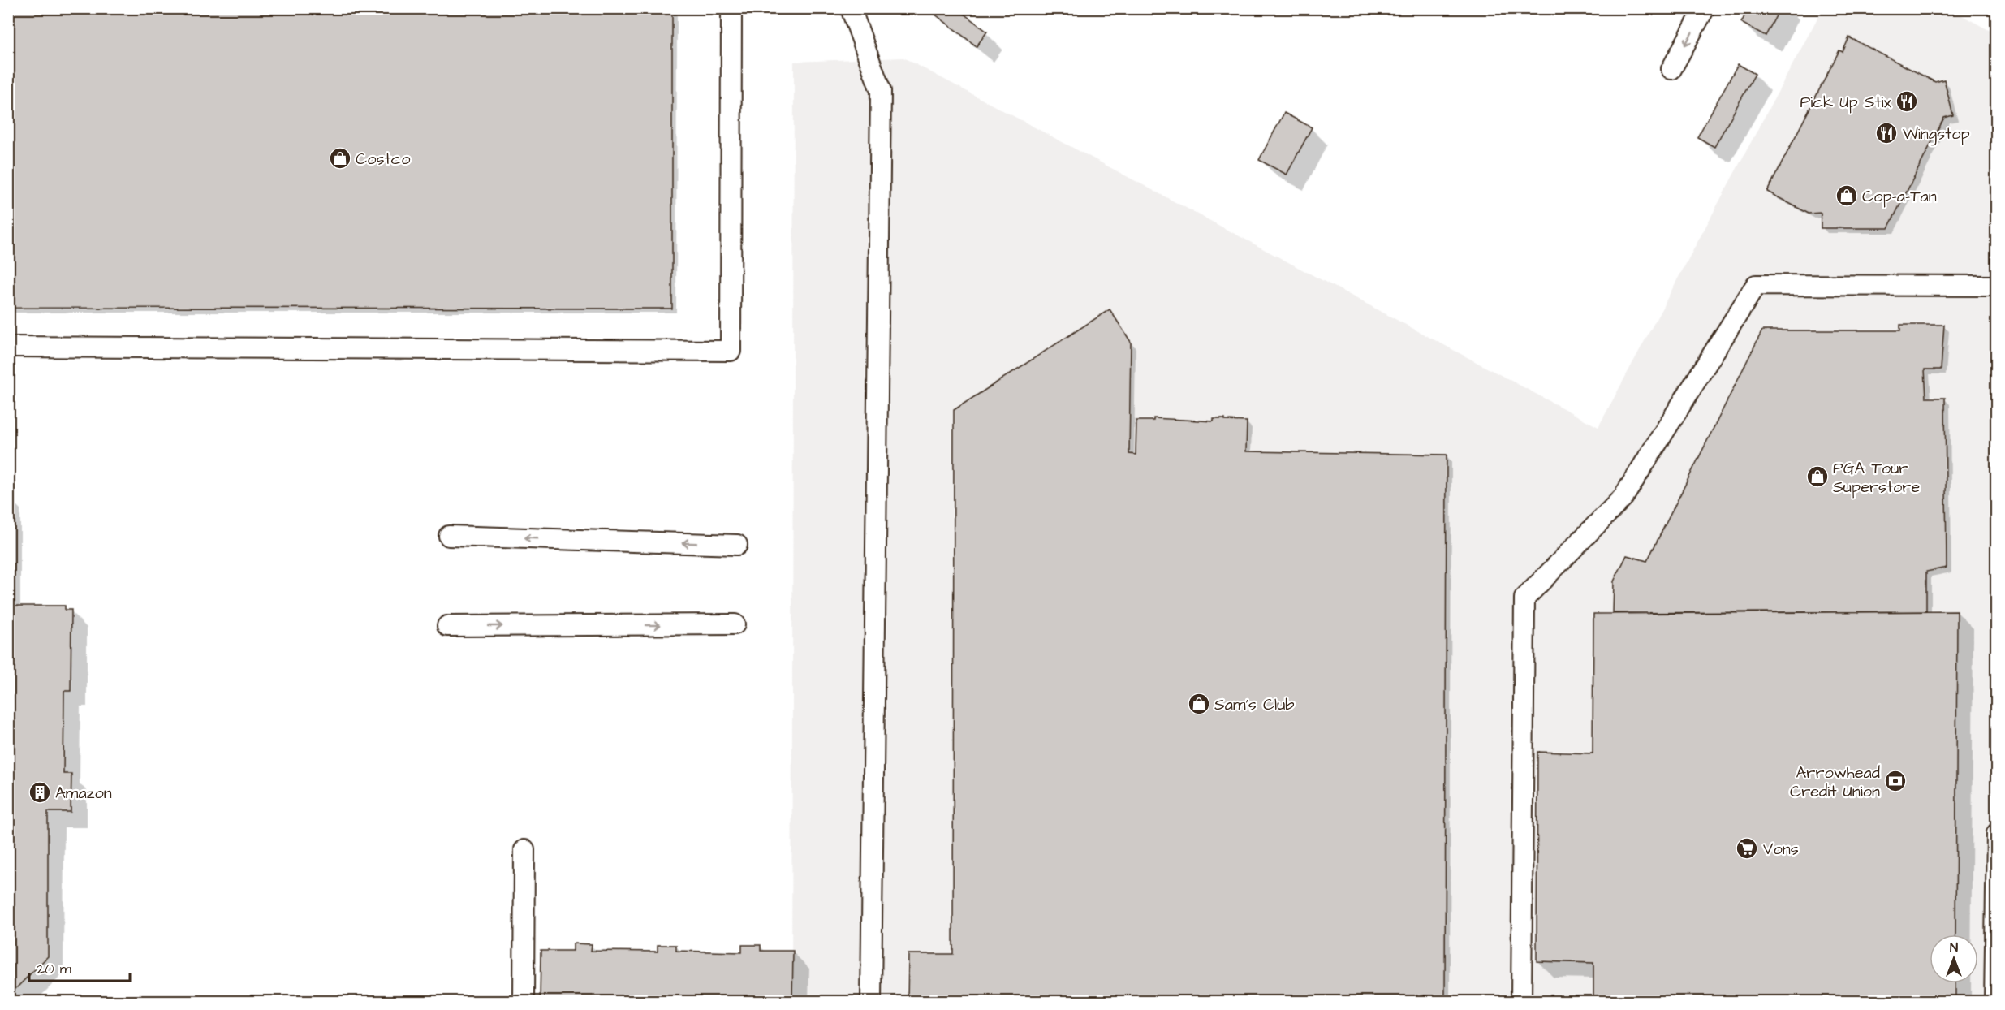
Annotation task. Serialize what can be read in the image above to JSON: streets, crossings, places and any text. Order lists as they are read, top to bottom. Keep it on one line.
{"places":{"restaurant":["Pick Up Stix","Wingstop"],"shop":["Costco","Cop-a-Tan","PGA Tour Superstore","Sam's Club"],"bank":["Arrowhead Credit Union"],"building":["Amazon"],"supermarket":["Vons"]},"scale_bar":"20 m","north":"top"}
